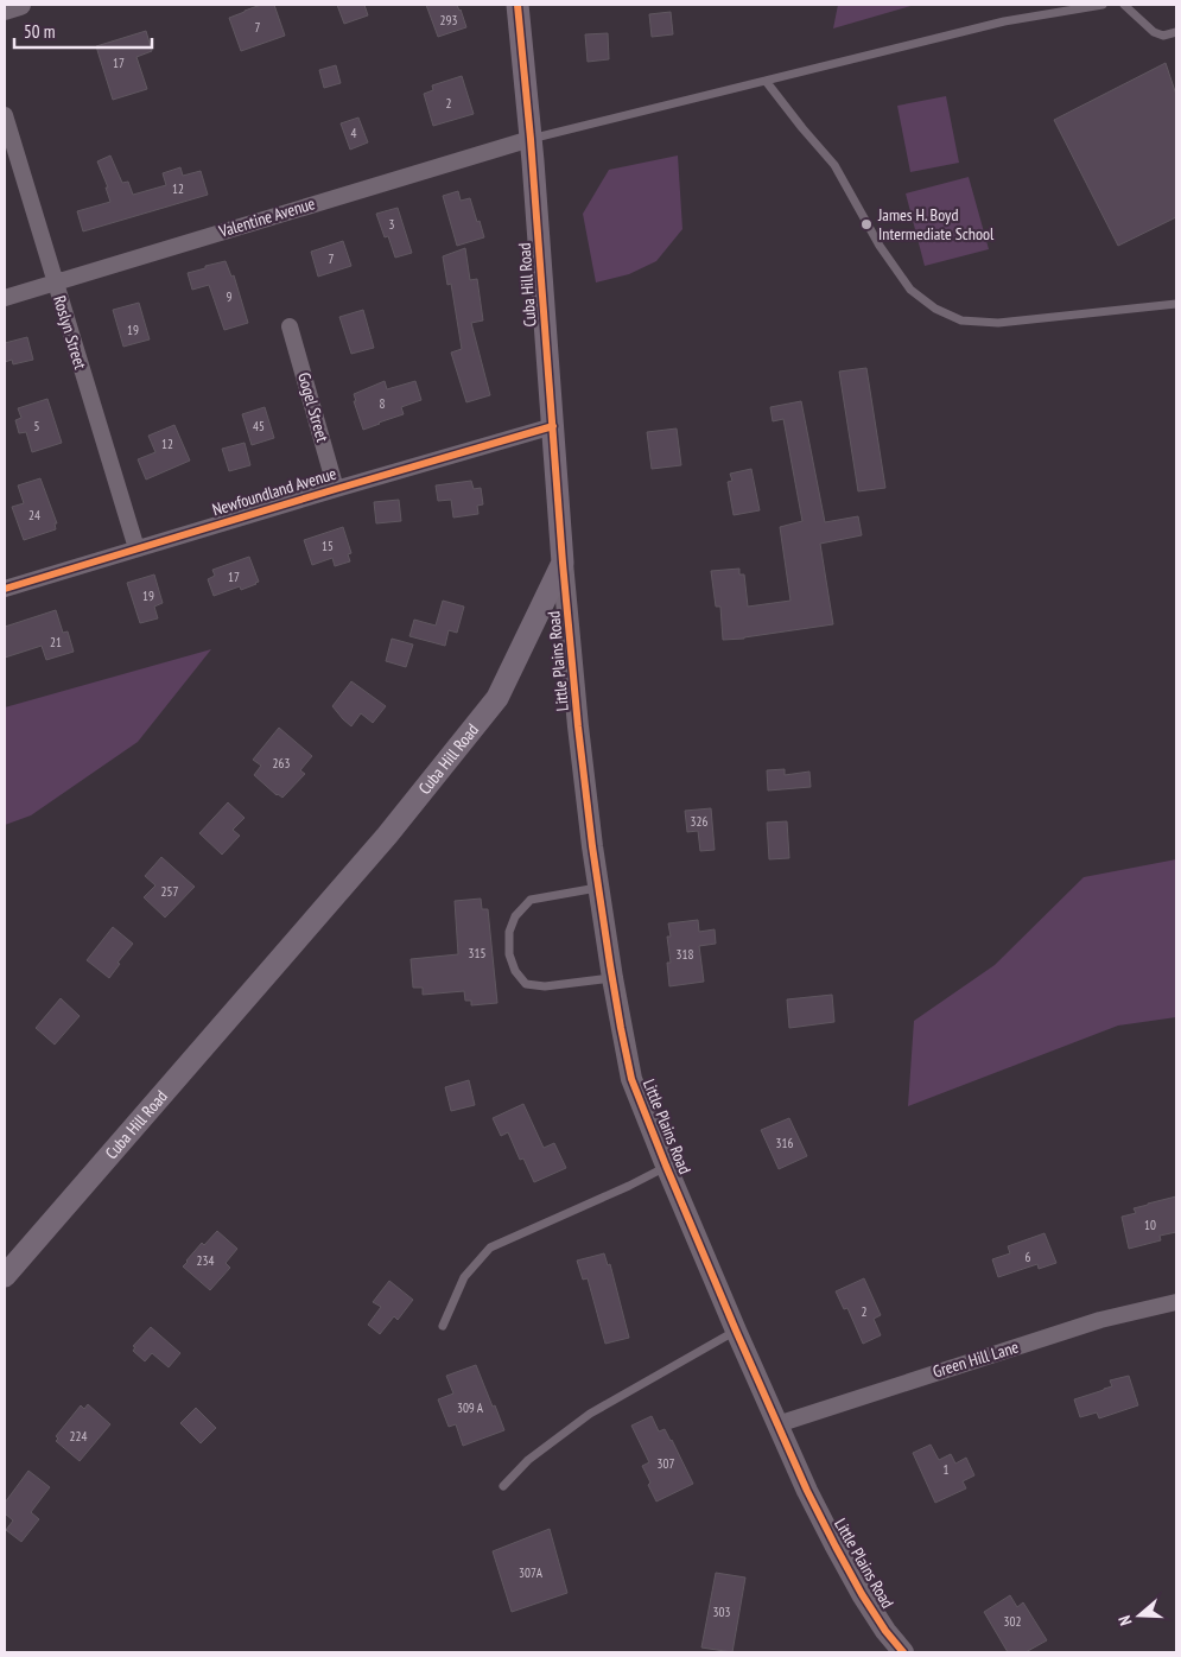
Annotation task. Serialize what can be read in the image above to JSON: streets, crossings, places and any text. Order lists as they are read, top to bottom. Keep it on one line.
{"streets":{"main road":["Cuba Hill Road"],"street":["Valentine Avenue","Roslyn Street","Gogel Street","Newfoundland Avenue","Little Plains Road","Green Hill Lane"]},"crossings":[["Valentine Avenue","Cuba Hill Road"],["Valentine Avenue","Roslyn Street"],["Cuba Hill Road","Newfoundland Avenue"],["Cuba Hill Road","Little Plains Road"],["Roslyn Street","Newfoundland Avenue"],["Gogel Street","Newfoundland Avenue"],["Little Plains Road","Green Hill Lane"]],"places":["James H. Boyd Intermediate School"],"house_numbers":["293","7","17","2","4","12","3","7","9","19","8","5","45","12","24","15","17","19","21","263","326","257","315","318","316","10","6","234","2","309 A","224","307","1","307A","303","302"],"scale_bar":"50 m","north":"left"}
